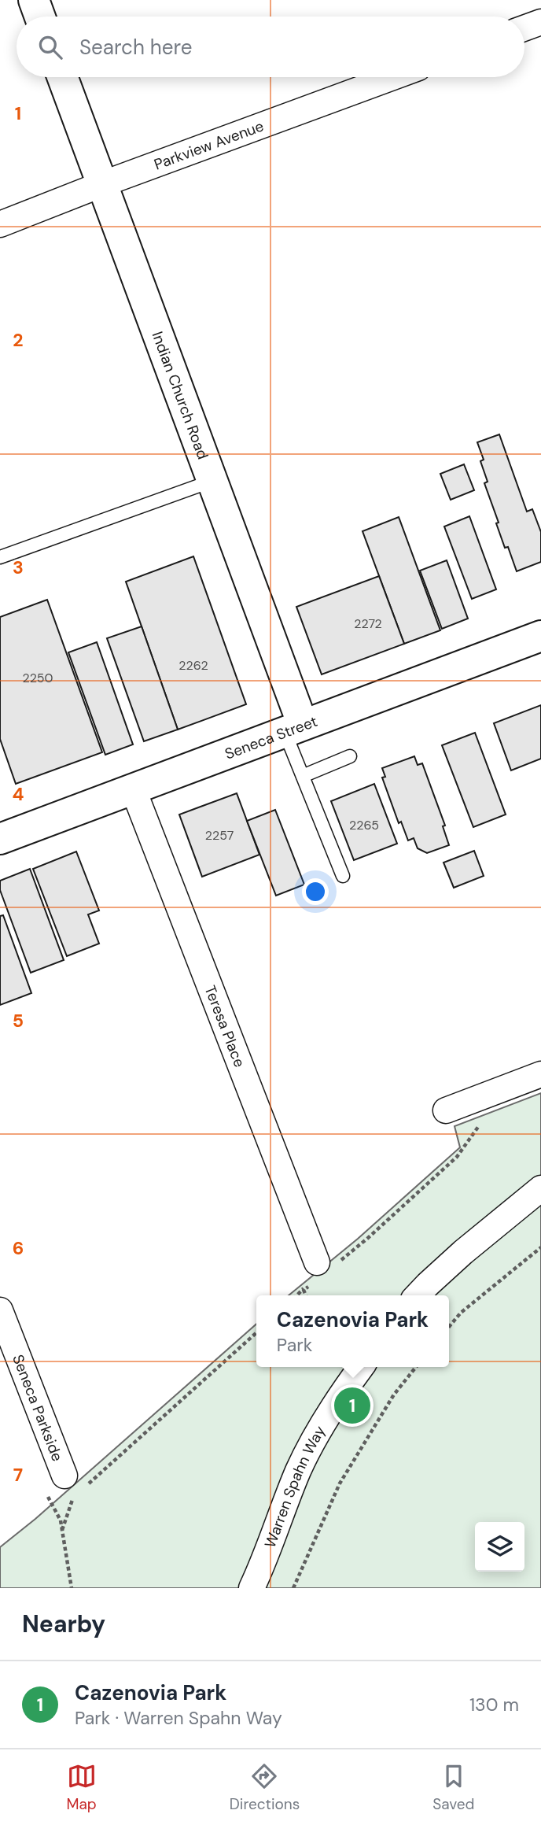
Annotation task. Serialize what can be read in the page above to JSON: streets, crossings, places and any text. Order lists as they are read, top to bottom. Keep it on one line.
{"streets":{"street":["Parkview Avenue","Indian Church Road","Seneca Street","Teresa Place","Seneca Parkside","Warren Spahn Way"]},"crossings":[["Parkview Avenue","Indian Church Road"],["Indian Church Road","Seneca Street"],["Seneca Street","Teresa Place"]],"house_numbers":["2272","2262","2250","2265","2257"],"page":{"search":"Search here","popup":["Cazenovia Park","Park"],"pins":"1","heading":"Nearby","list":[{"mark":"1","name":"Cazenovia Park","note":"Park · Warren Spahn Way","value":"130 m"}],"nav":["Map","Directions","Saved"]},"grid":{"rows":["1","2","3","4","5","6","7"]}}
